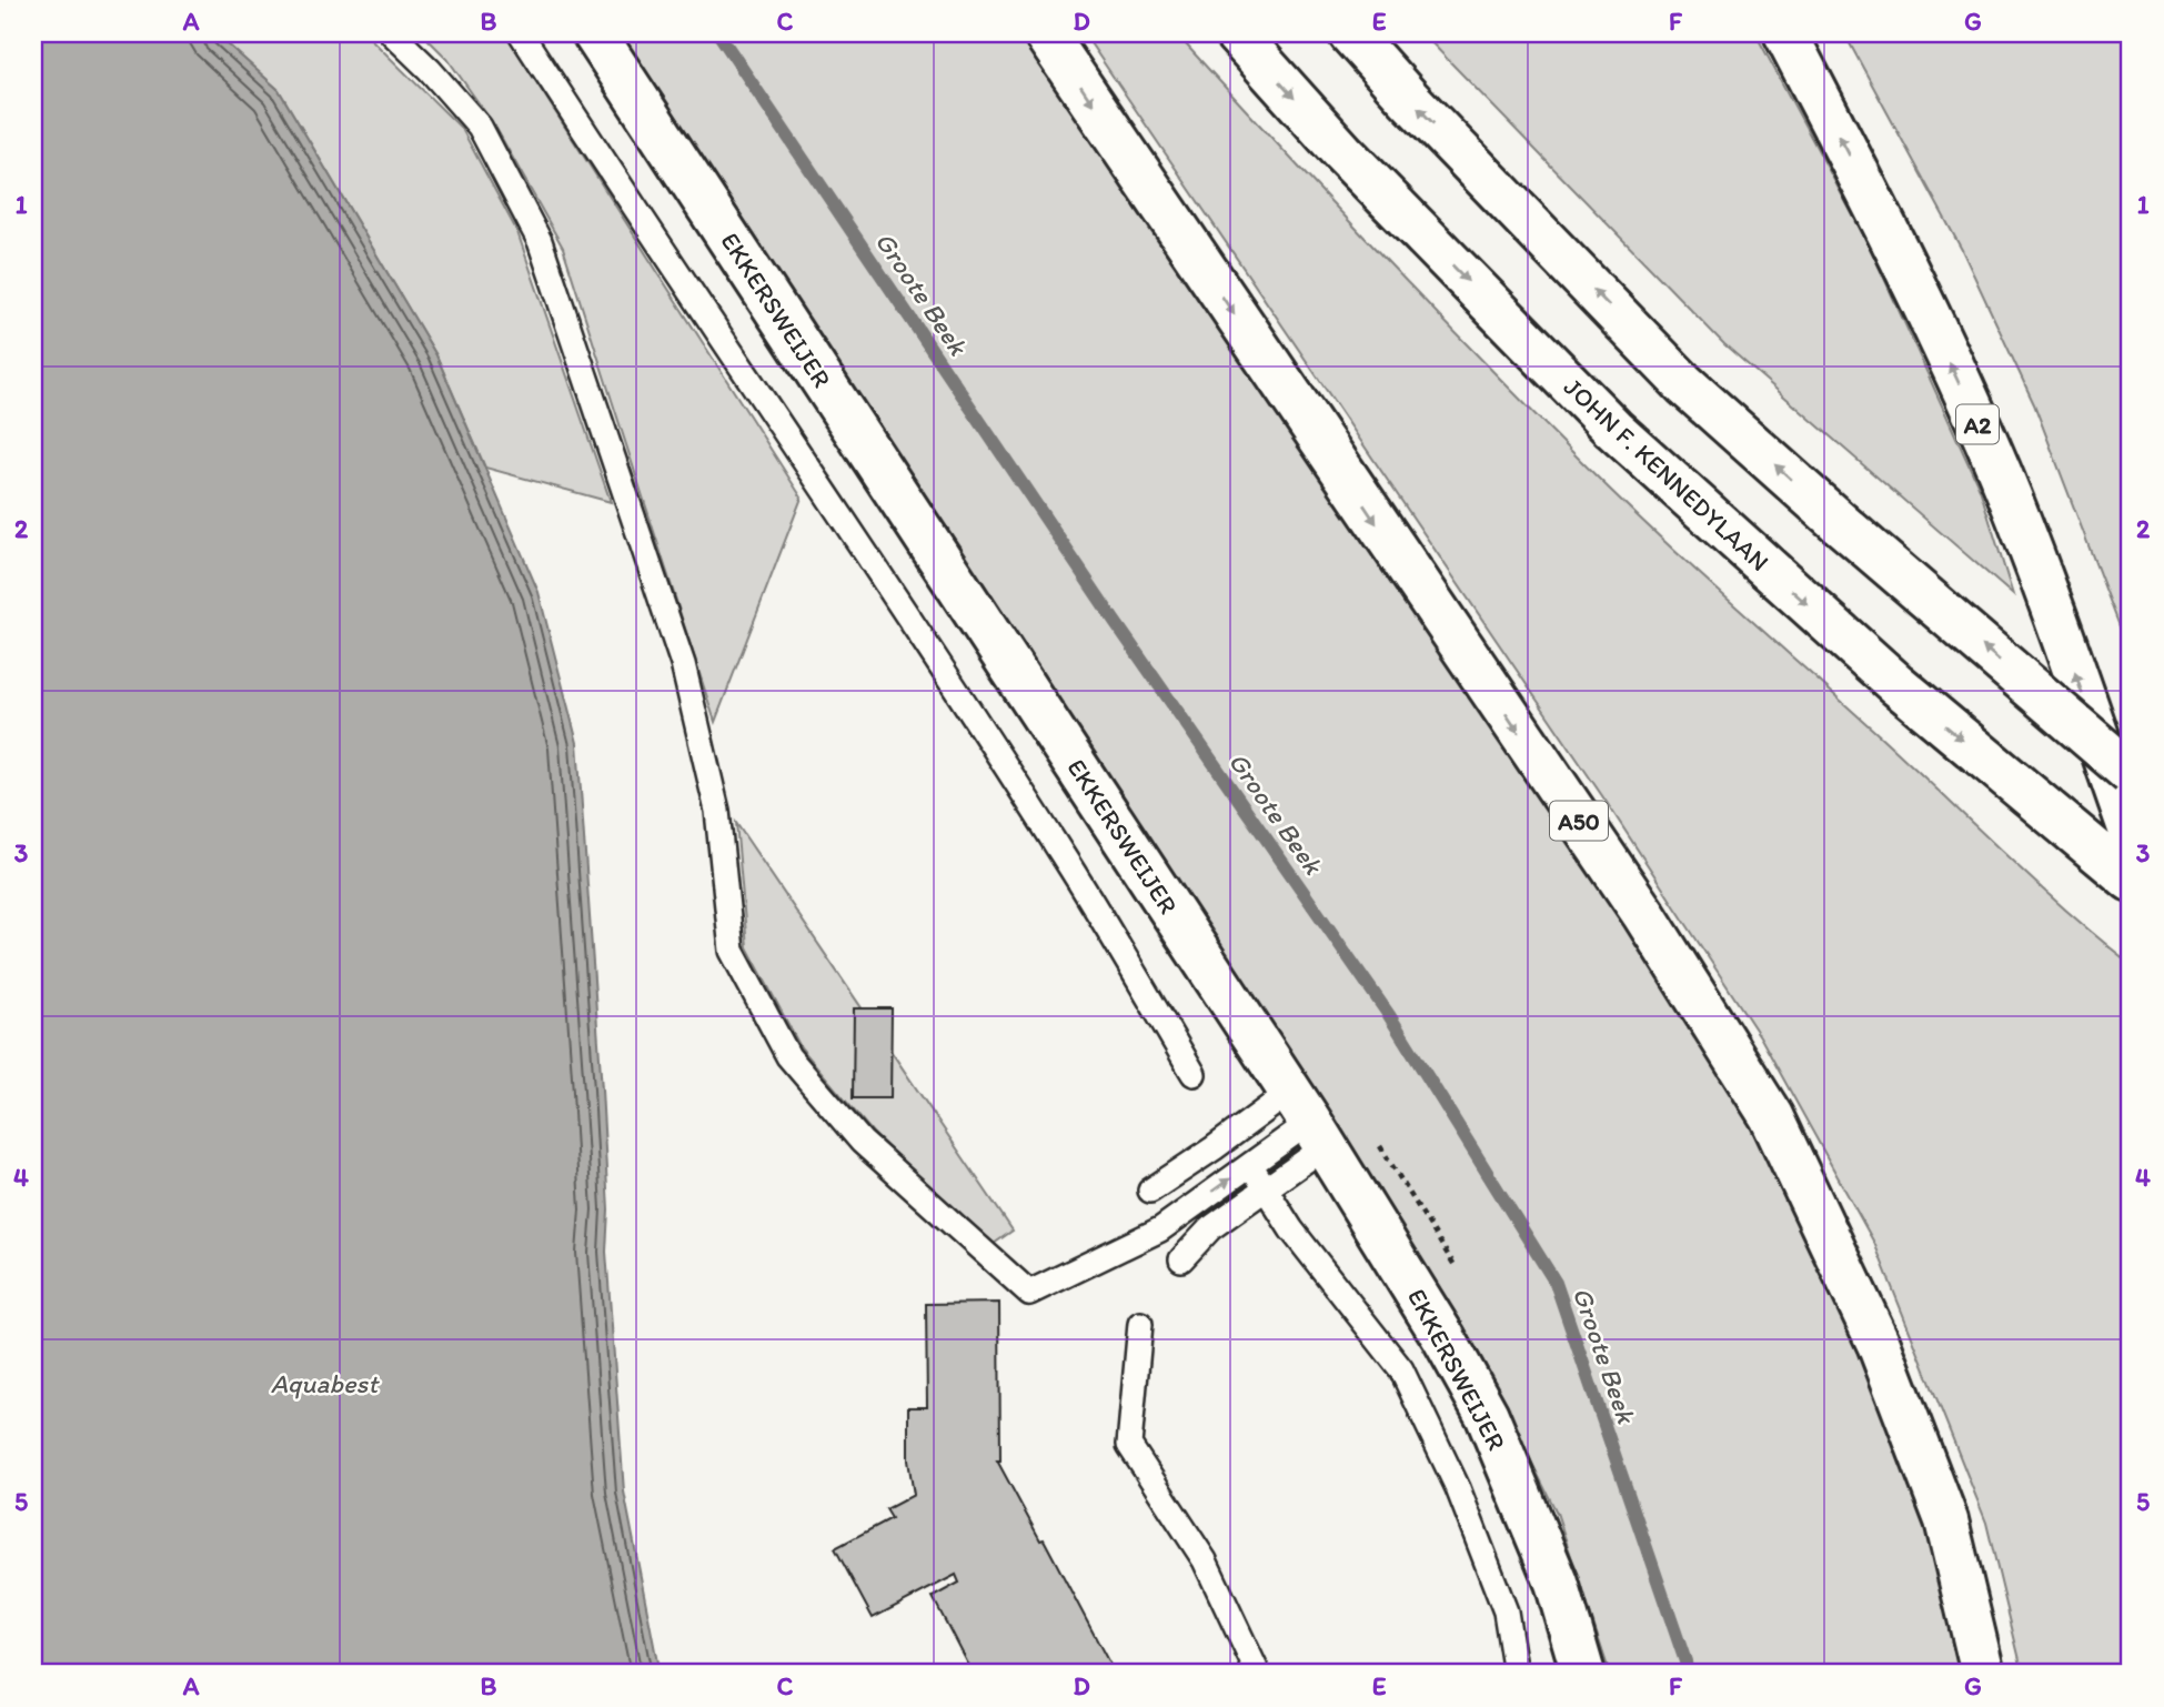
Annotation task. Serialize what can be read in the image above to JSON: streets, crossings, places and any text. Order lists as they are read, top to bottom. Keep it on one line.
{"streets":{"main road":["EKKERSWEIJER","A2","JOHN F. KENNEDYLAAN","A50"]},"water":["Groote Beek","Aquabest"],"grid":{"columns":["A","B","C","D","E","F","G"],"rows":["1","2","3","4","5"]}}
